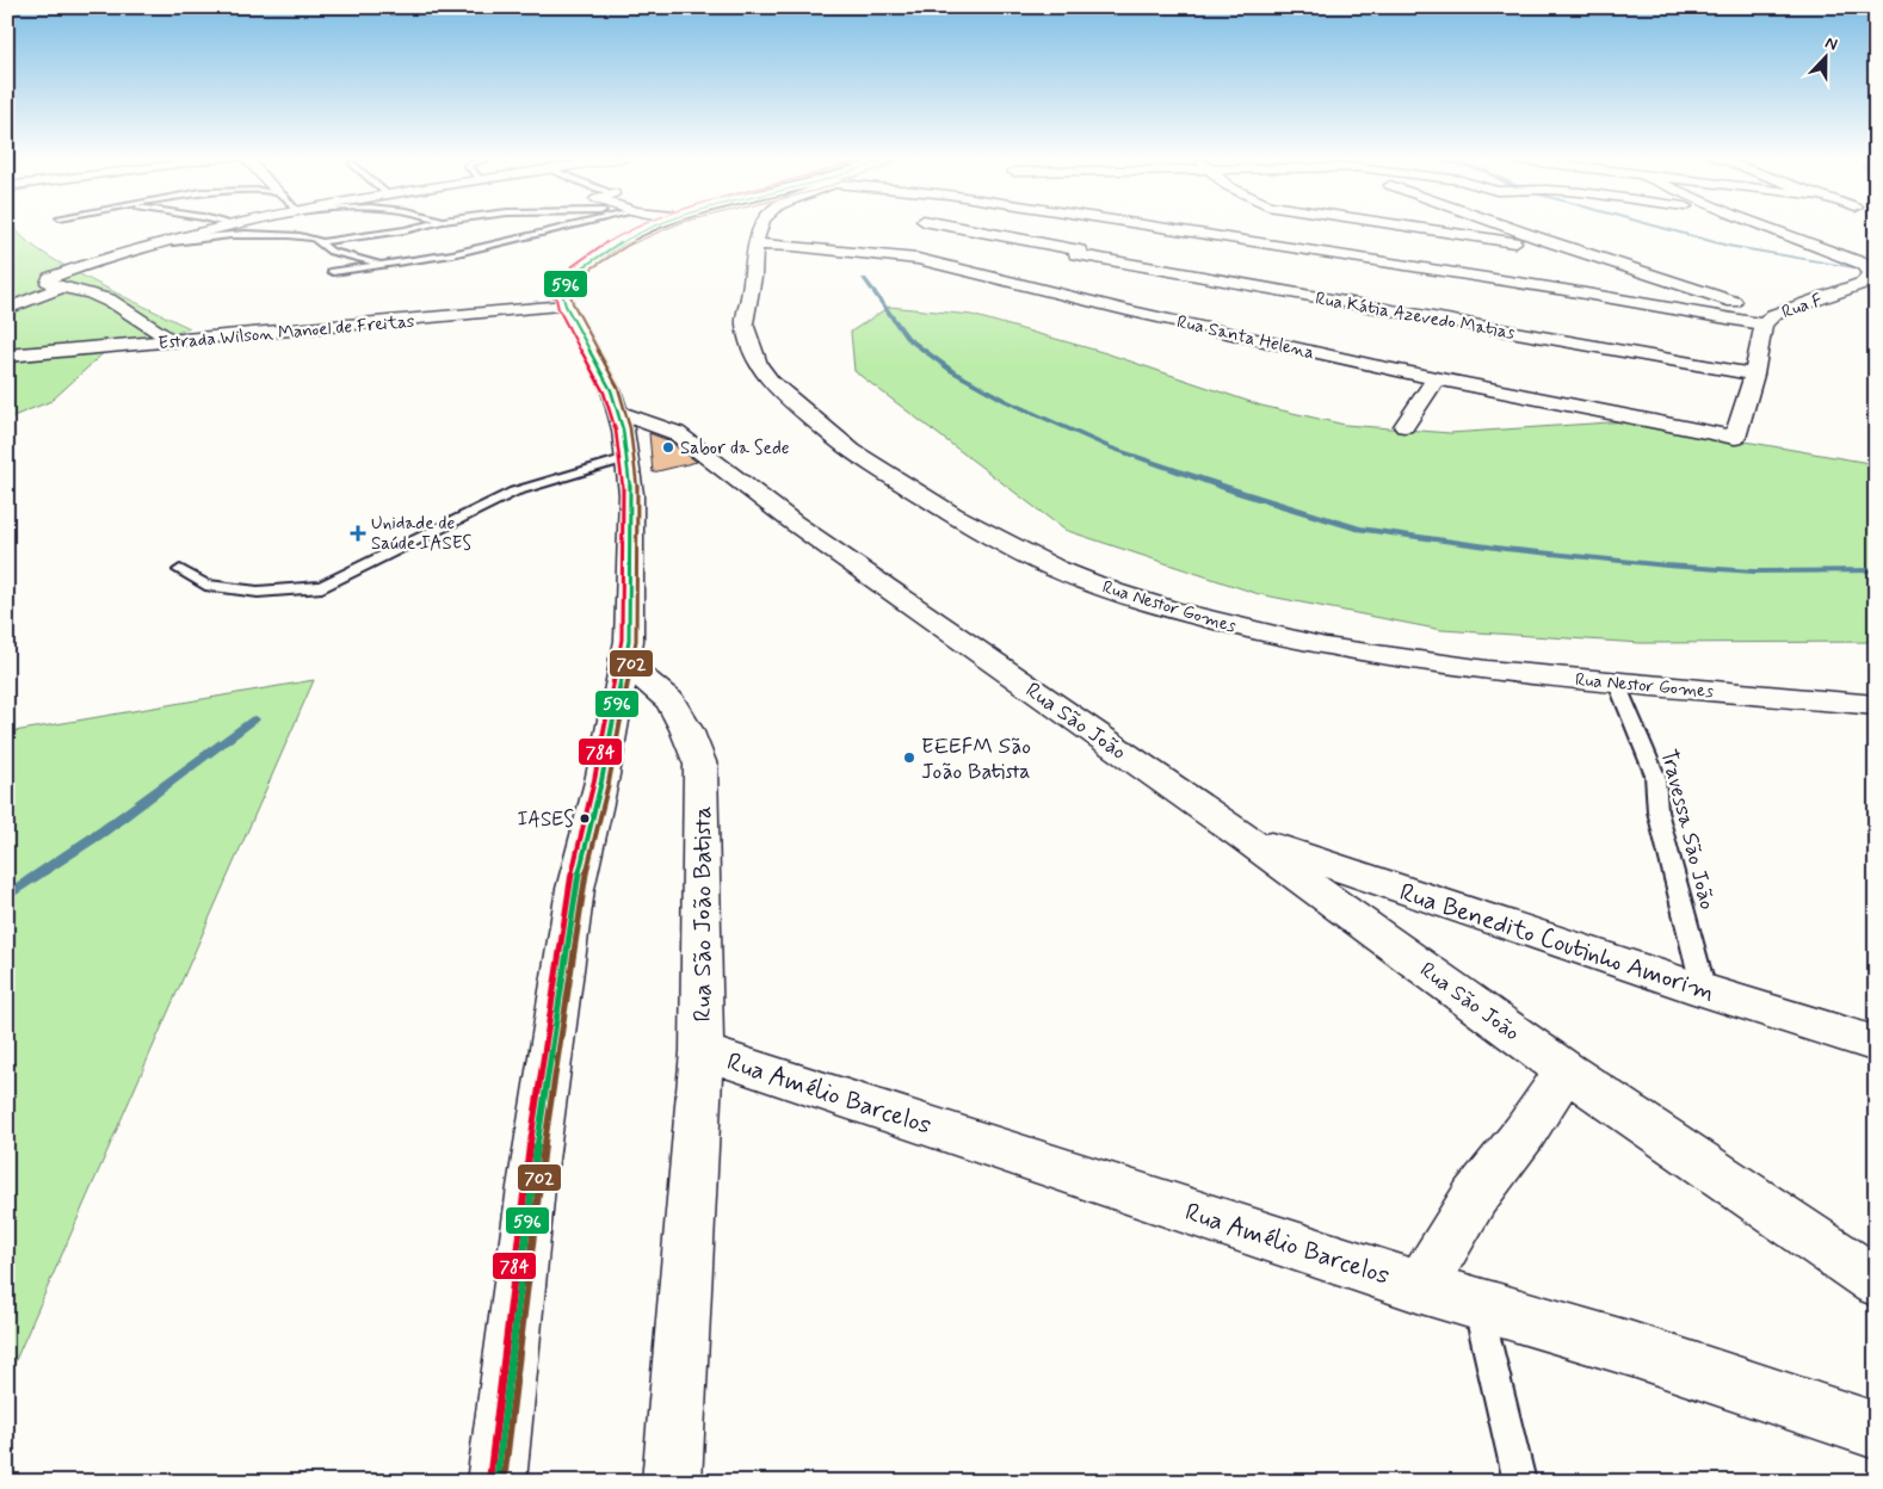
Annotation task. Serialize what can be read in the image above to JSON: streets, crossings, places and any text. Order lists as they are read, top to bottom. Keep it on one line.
{"streets":{"street":["Rua F","Rua Kátia Azevedo Matias","Estrada Wilson Manoel de Freitas","Rua Santa Helena","Rua Nestor Gomes","Rua São João","Rua São João Batista","Rua Benedito Coutinho Amorim","Rua Amélio Barcelos"],"lane":["Travessa São João"]},"crossings":[["Rua F","Rua Kátia Azevedo Matias"],["Rua F","Rua Santa Helena"],["Rua Santa Helena","Rua Nestor Gomes"],["Rua Nestor Gomes","Travessa São João"],["Rua São João","Rua Benedito Coutinho Amorim"],["Travessa São João","Rua Benedito Coutinho Amorim"],["Rua São João Batista","Rua Amélio Barcelos"]],"places":{"other":["Sabor da Sede","EEEFM São João Batista","IASES"],"health":["Unidade de Saúde IASES"]},"lines":["transit line 596","transit line 702","transit line 784"],"north":"top"}
